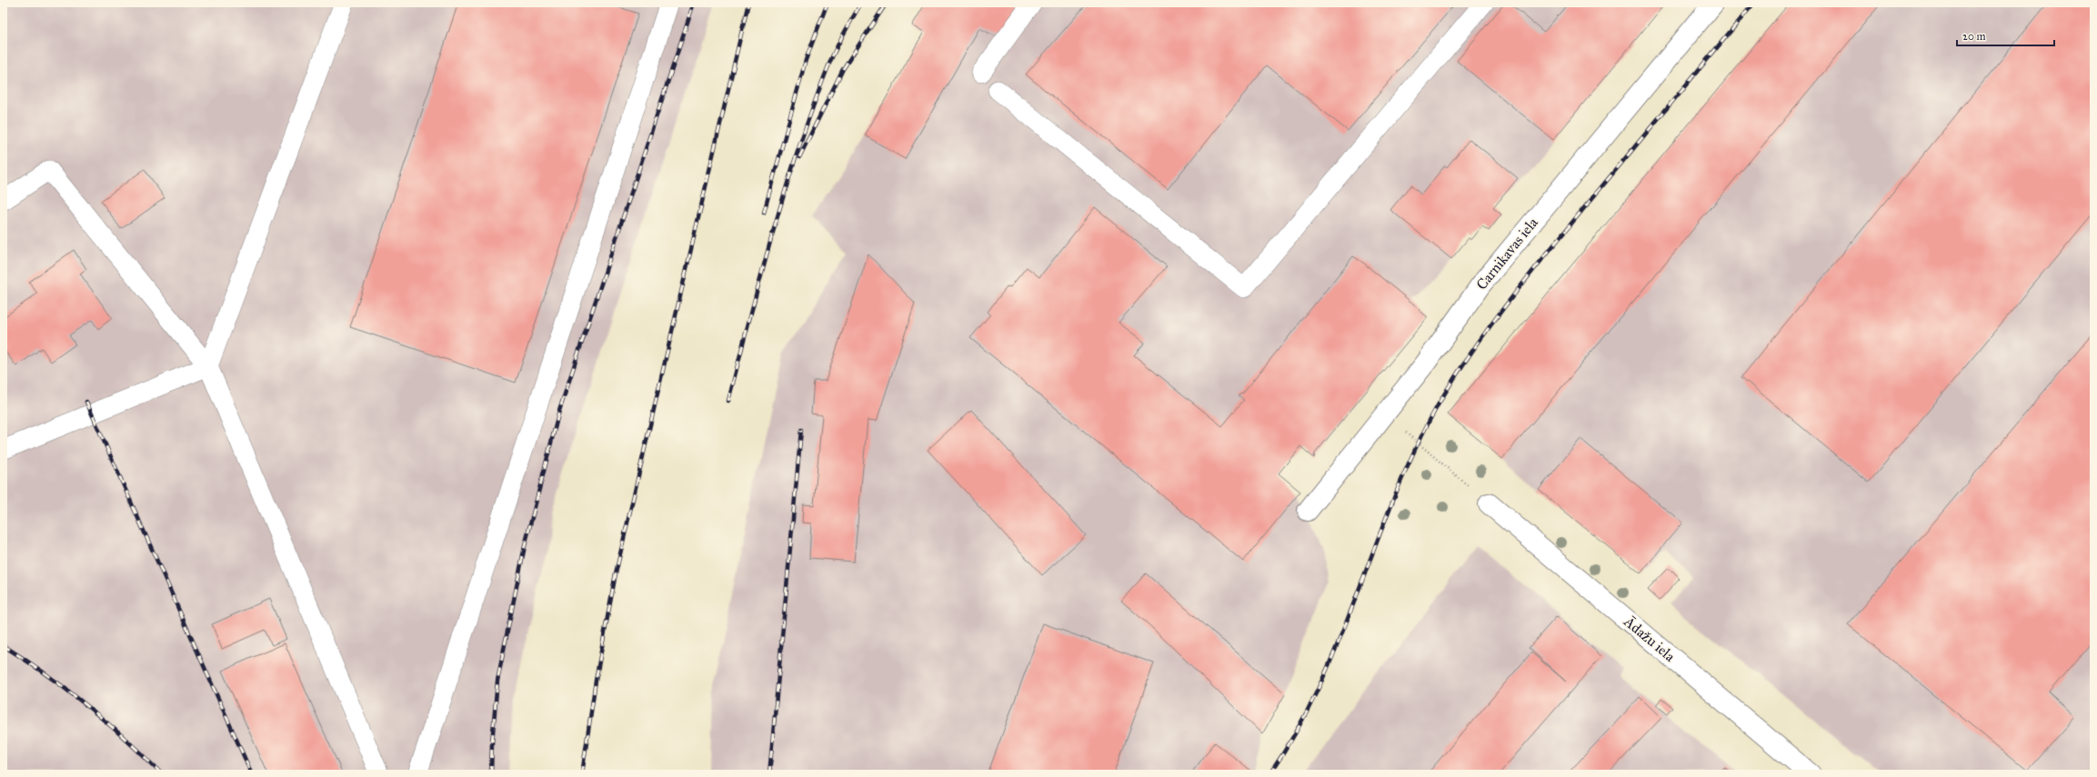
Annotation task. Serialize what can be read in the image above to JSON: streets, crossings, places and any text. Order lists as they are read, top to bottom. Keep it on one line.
{"streets":{"street":["Carnikavas iela","Ādažu iela"]},"scale_bar":"20 m"}
